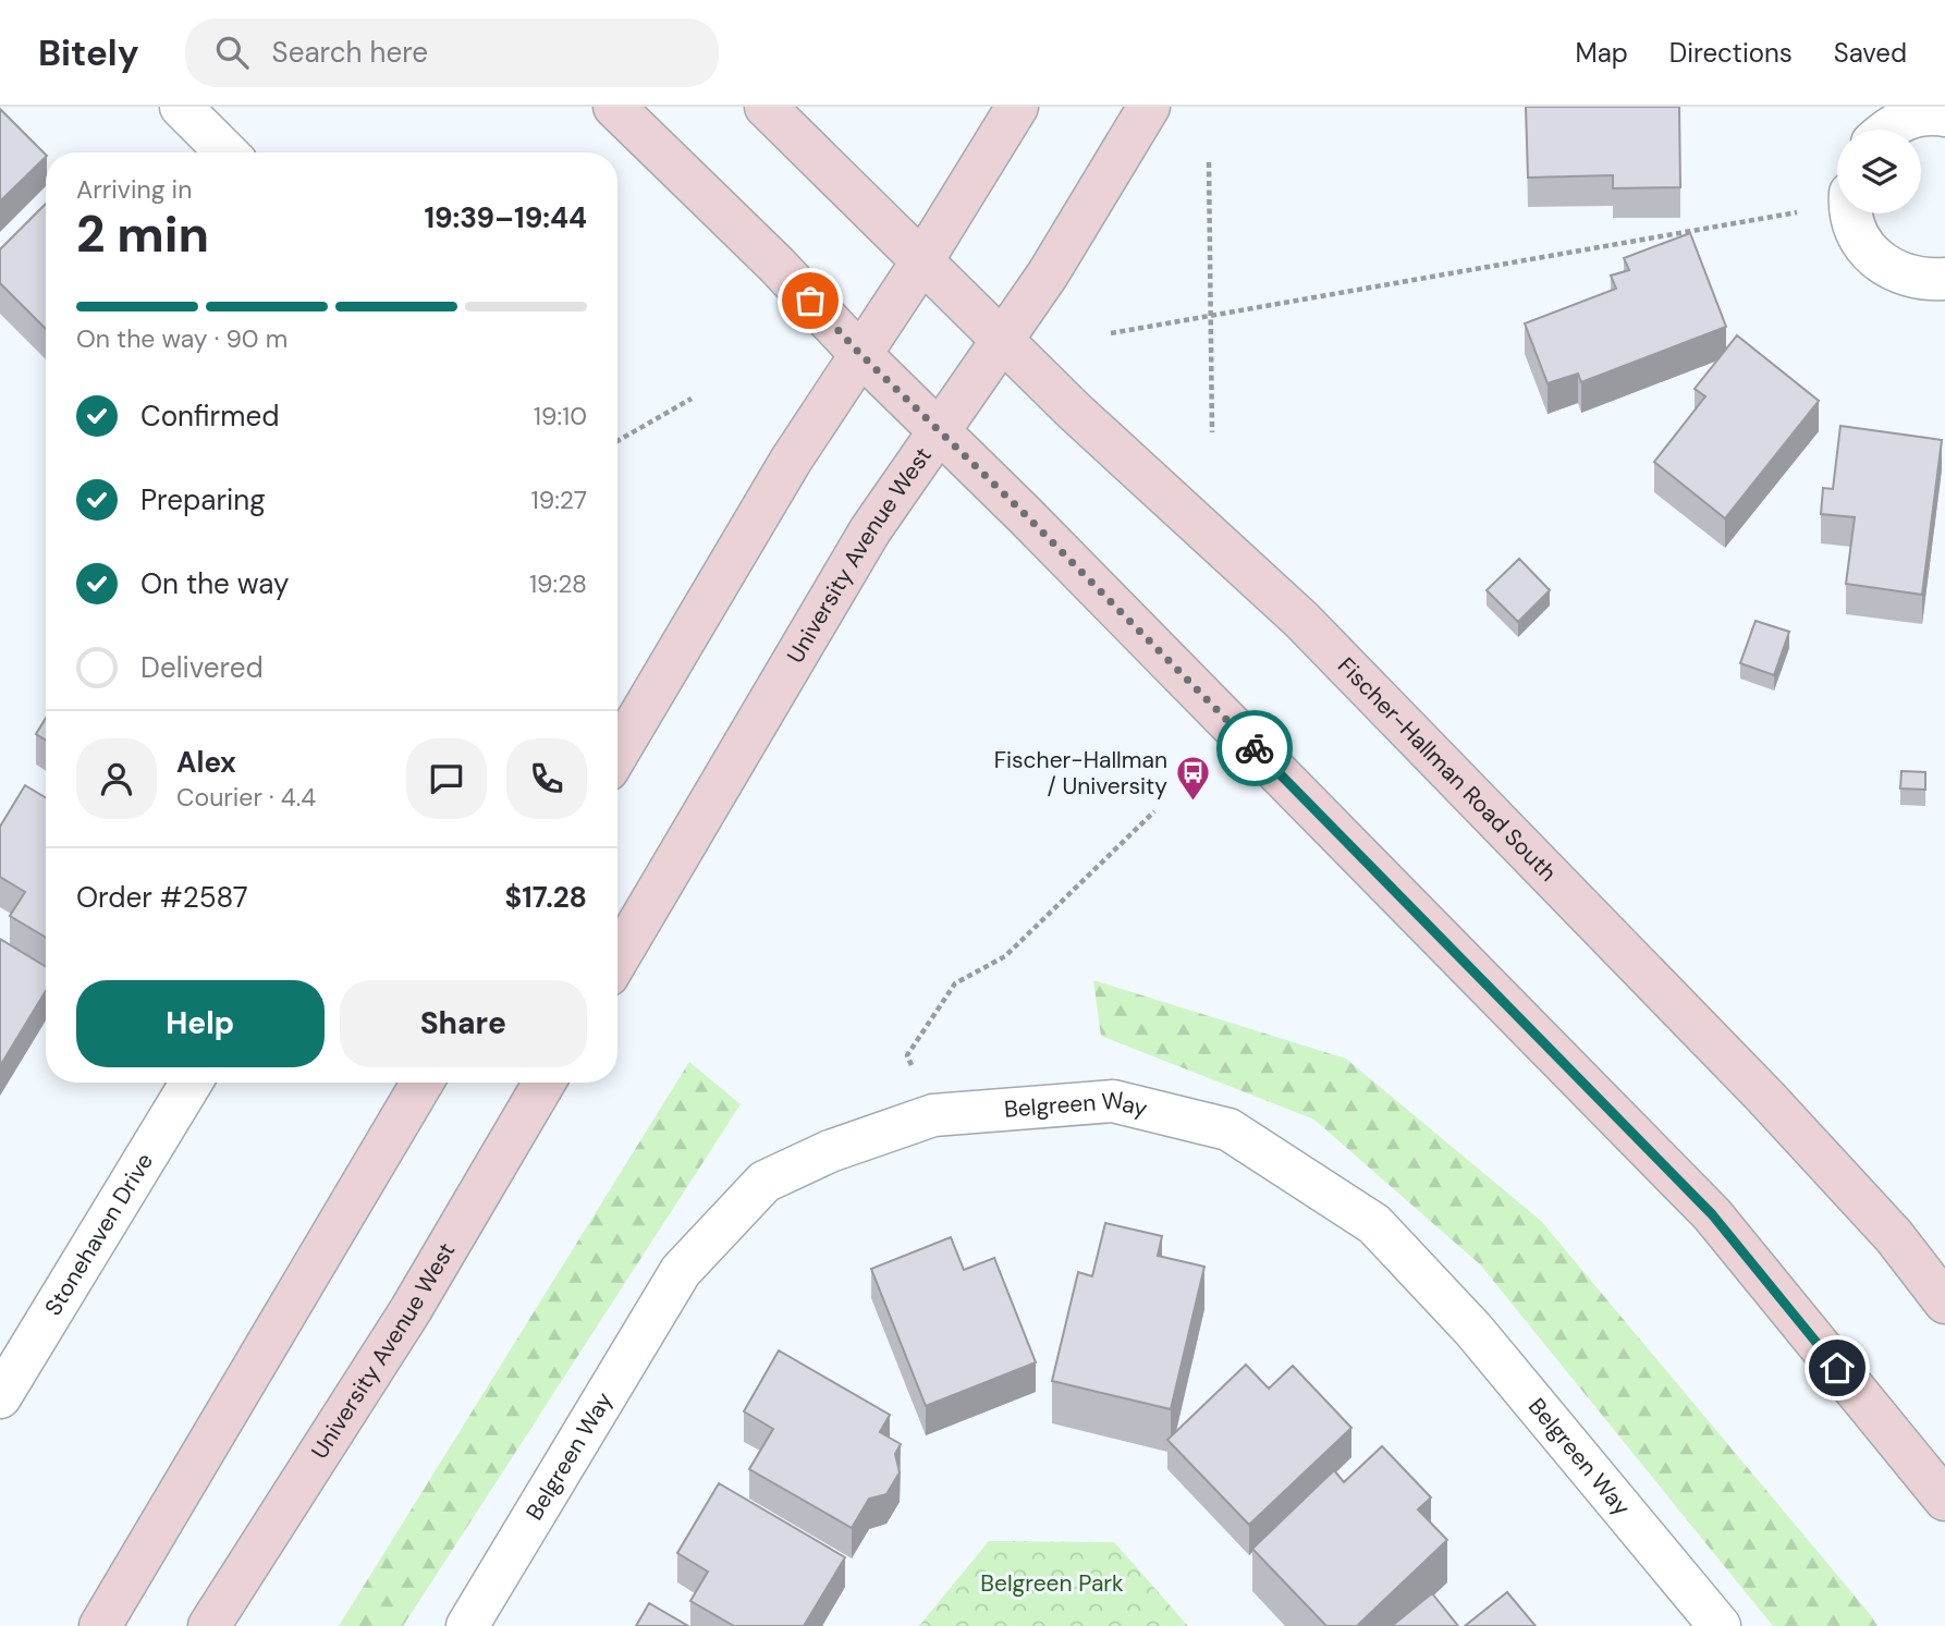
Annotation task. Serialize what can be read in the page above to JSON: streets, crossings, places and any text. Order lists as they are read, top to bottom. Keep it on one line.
{"streets":{"main road":["University Avenue West","Fischer-Hallman Road South"],"street":["Belgreen Way","Stonehaven Drive"]},"crossings":[["University Avenue West","Fischer-Hallman Road South"]],"parks":["Belgreen Park"],"places":{"bus stop":["Fischer-Hallman / University"]},"page":{"header":"Bitely","search":"Search here","nav":["Map","Directions","Saved"],"heading":["2 min","Arriving in","19:39–19:44"],"panel":["Alex","Courier · 4.4","Order #2587","$17.28"],"bar":"On the way · 90 m","list":[["Confirmed","19:10"],["Preparing","19:27"],["On the way","19:28"],"Delivered"],"buttons":["Help","Share"]}}
